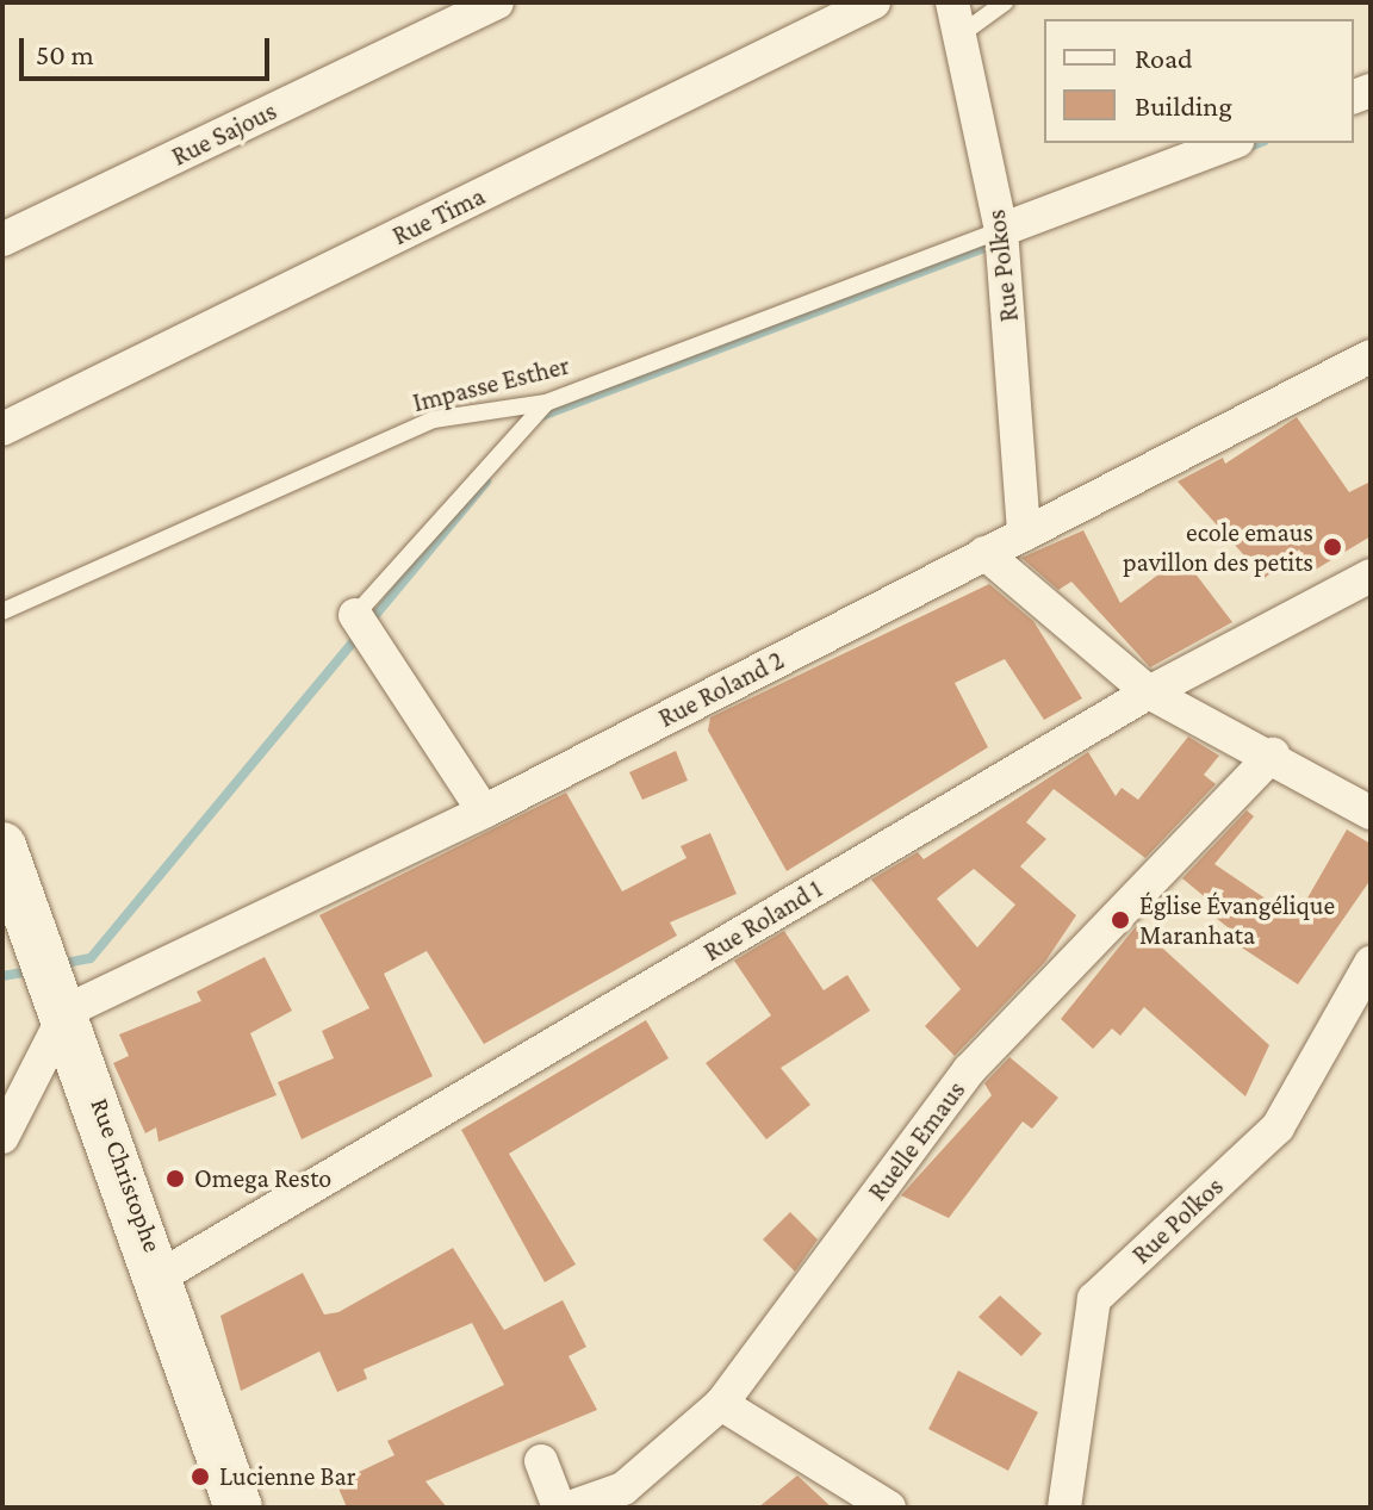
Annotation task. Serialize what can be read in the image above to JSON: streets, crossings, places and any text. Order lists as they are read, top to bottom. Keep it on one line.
{"streets":{"street":["Rue Sajous","Rue Tima","Rue Polkos","Rue Roland 2","Rue Roland 1","Ruelle Emaus","Rue Christophe"],"lane":["Impasse Esther"]},"crossings":[["Rue Polkos","Impasse Esther"],["Rue Polkos","Rue Roland 2"],["Rue Roland 2","Rue Christophe"],["Rue Roland 1","Rue Christophe"]],"places":["ecole emaus pavillon des petits","Église Évangélique Maranhata","Omega Resto","Lucienne Bar"],"legend":["Road","Building"],"scale_bar":"50 m"}
